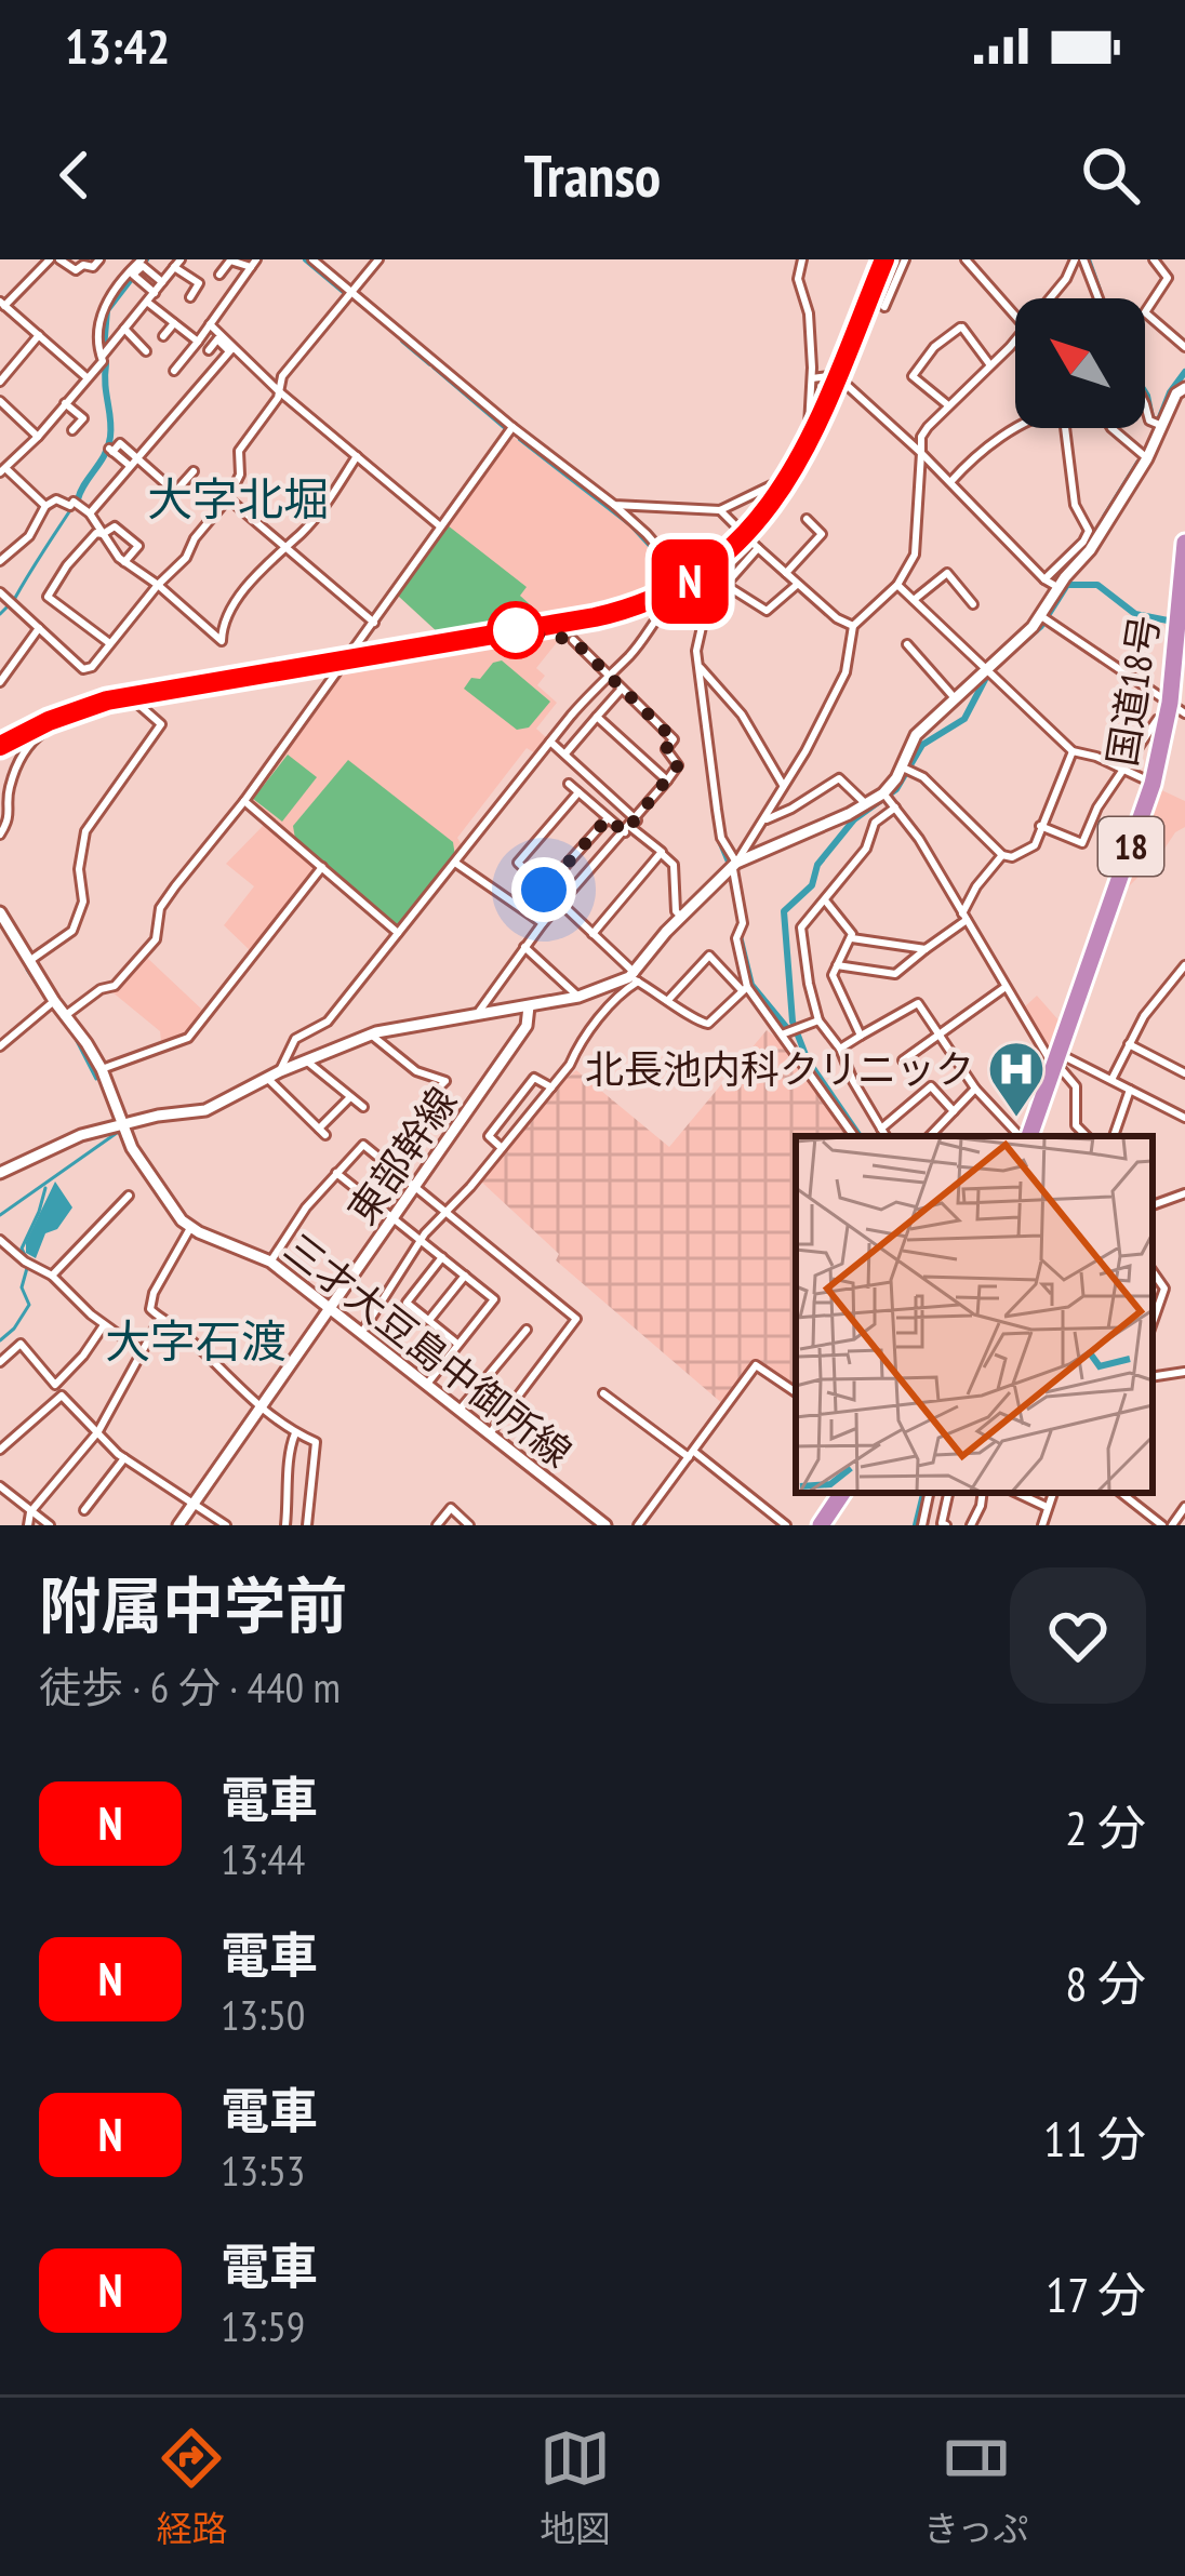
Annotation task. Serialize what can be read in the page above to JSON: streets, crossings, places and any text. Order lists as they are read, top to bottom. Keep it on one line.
{"streets":{"highway":["国道18号","18"],"main road":["東部幹線","三才大豆島中御所線"]},"crossings":[["東部幹線","三才大豆島中御所線"]],"districts":["大字北堀","大字石渡"],"places":{"hospital":["北長池内科クリニック"]},"north":"top left","page":{"status":"13:42","header":"Transo","on_map":"N","heading":["附属中学前","徒歩 · 6 分 · 440 m"],"list":[{"mark":"N","name":"電車","note":"13:44","value":"2 分"},{"mark":"N","name":"電車","note":"13:50","value":"8 分"},{"mark":"N","name":"電車","note":"13:53","value":"11 分"},{"mark":"N","name":"電車","note":"13:59","value":"17 分"}],"tabs":["経路","地図","きっぷ"]}}
